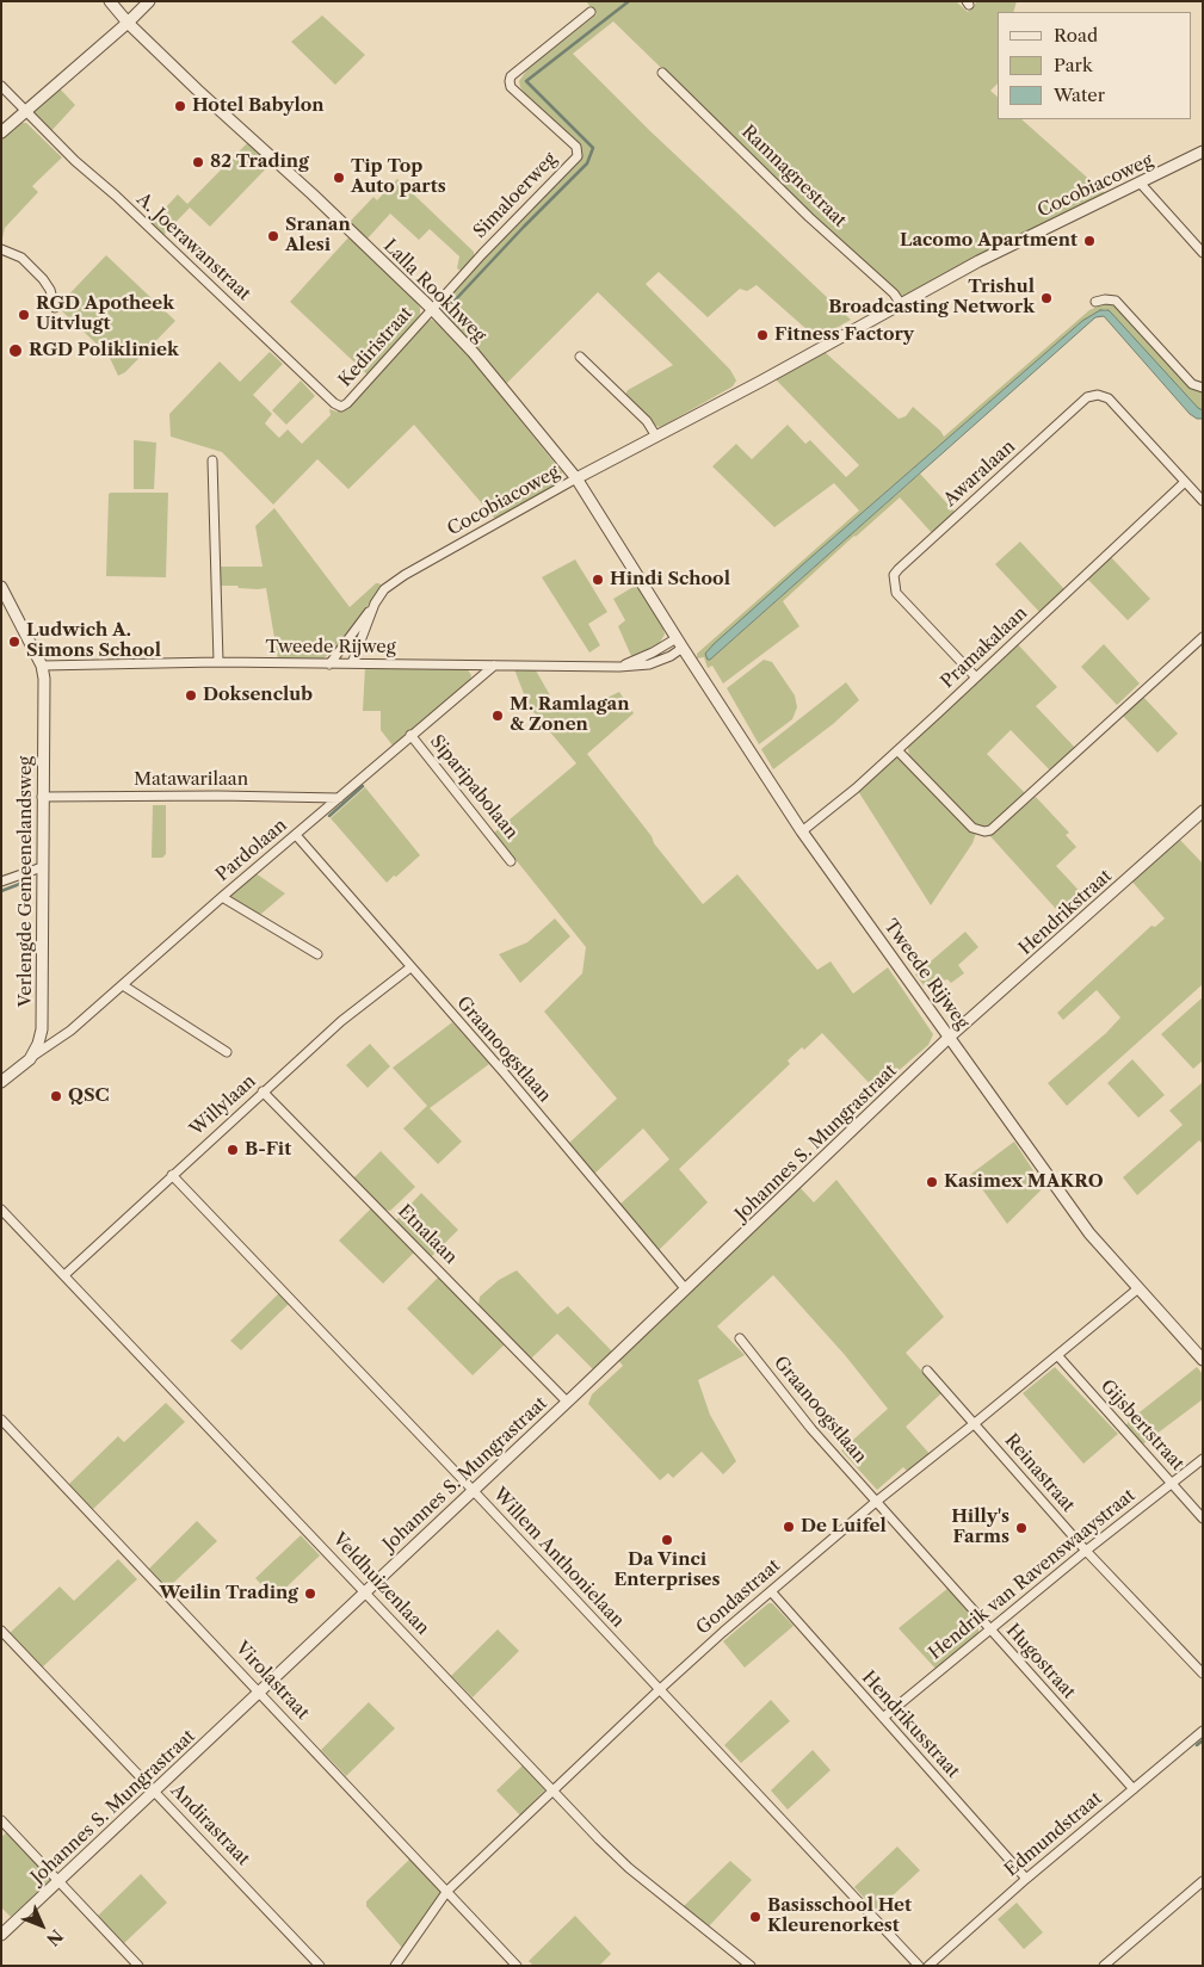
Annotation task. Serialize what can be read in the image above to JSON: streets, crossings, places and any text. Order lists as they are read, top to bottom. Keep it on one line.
{"streets":{"street":["Ramnagnestraat","Cocobiacoweg","Simaloerweg","A. Joerawanstraat","Lalla Rookhweg","Kediristraat","Awaralaan","Tweede Rijweg","Pramakalaan","Matawarilaan","Siparipabolaan","Pardolaan","Verlengde Gemeenelandsweg","Hendrikstraat","Graanoogstlaan","Willylaan","Johannes S. Mungrastraat","Etnalaan","Gijsbertstraat","Reinastraat","Willem Anthonielaan","Hendrik van Ravenswaaystraat","Veldhuizenlaan","Gondastraat","Hugostraat","Virolastraat","Hendrikusstraat","Andirastraat","Edmundstraat"]},"crossings":[["Ramnagnestraat","Cocobiacoweg"],["Cocobiacoweg","Lalla Rookhweg"],["Cocobiacoweg","Tweede Rijweg"],["Simaloerweg","Lalla Rookhweg"],["Simaloerweg","Kediristraat"],["A. Joerawanstraat","Kediristraat"],["Lalla Rookhweg","Kediristraat"],["Lalla Rookhweg","Tweede Rijweg"],["Awaralaan","Pramakalaan"],["Tweede Rijweg","Pramakalaan"],["Tweede Rijweg","Pardolaan"],["Tweede Rijweg","Verlengde Gemeenelandsweg"],["Tweede Rijweg","Hendrikstraat"],["Tweede Rijweg","Johannes S. Mungrastraat"],["Tweede Rijweg","Gondastraat"],["Matawarilaan","Pardolaan"],["Matawarilaan","Verlengde Gemeenelandsweg"],["Siparipabolaan","Pardolaan"],["Pardolaan","Verlengde Gemeenelandsweg"],["Pardolaan","Graanoogstlaan"],["Hendrikstraat","Johannes S. Mungrastraat"],["Graanoogstlaan","Willylaan"],["Graanoogstlaan","Johannes S. Mungrastraat"],["Graanoogstlaan","Gondastraat"],["Graanoogstlaan","Hugostraat"],["Willylaan","Etnalaan"],["Willylaan","Willem Anthonielaan"],["Willylaan","Veldhuizenlaan"],["Johannes S. Mungrastraat","Etnalaan"],["Johannes S. Mungrastraat","Willem Anthonielaan"],["Johannes S. Mungrastraat","Veldhuizenlaan"],["Johannes S. Mungrastraat","Virolastraat"],["Johannes S. Mungrastraat","Andirastraat"],["Gijsbertstraat","Hendrik van Ravenswaaystraat"],["Gijsbertstraat","Gondastraat"],["Reinastraat","Hendrik van Ravenswaaystraat"],["Reinastraat","Gondastraat"],["Willem Anthonielaan","Gondastraat"],["Hendrik van Ravenswaaystraat","Hugostraat"],["Hendrik van Ravenswaaystraat","Hendrikusstraat"],["Veldhuizenlaan","Gondastraat"],["Gondastraat","Hugostraat"],["Gondastraat","Virolastraat"],["Gondastraat","Hendrikusstraat"],["Hugostraat","Edmundstraat"],["Hendrikusstraat","Edmundstraat"]],"places":["Hotel Babylon","82 Trading","Tip Top Auto parts","Sranan Alesi","Lacomo Apartment","Trishul Broadcasting Network","RGD Apotheek Uitvlugt","Fitness Factory","RGD Polikliniek","Hindi School","Ludwich A. Simons School","Doksenclub","M. Ramlagan & Zonen","QSC","B-Fit","Kasimex MAKRO","De Luifel","Hilly's Farms","Da Vinci Enterprises","Weilin Trading","Basisschool Het Kleurenorkest"],"legend":["Road","Park","Water"],"north":"bottom right"}
